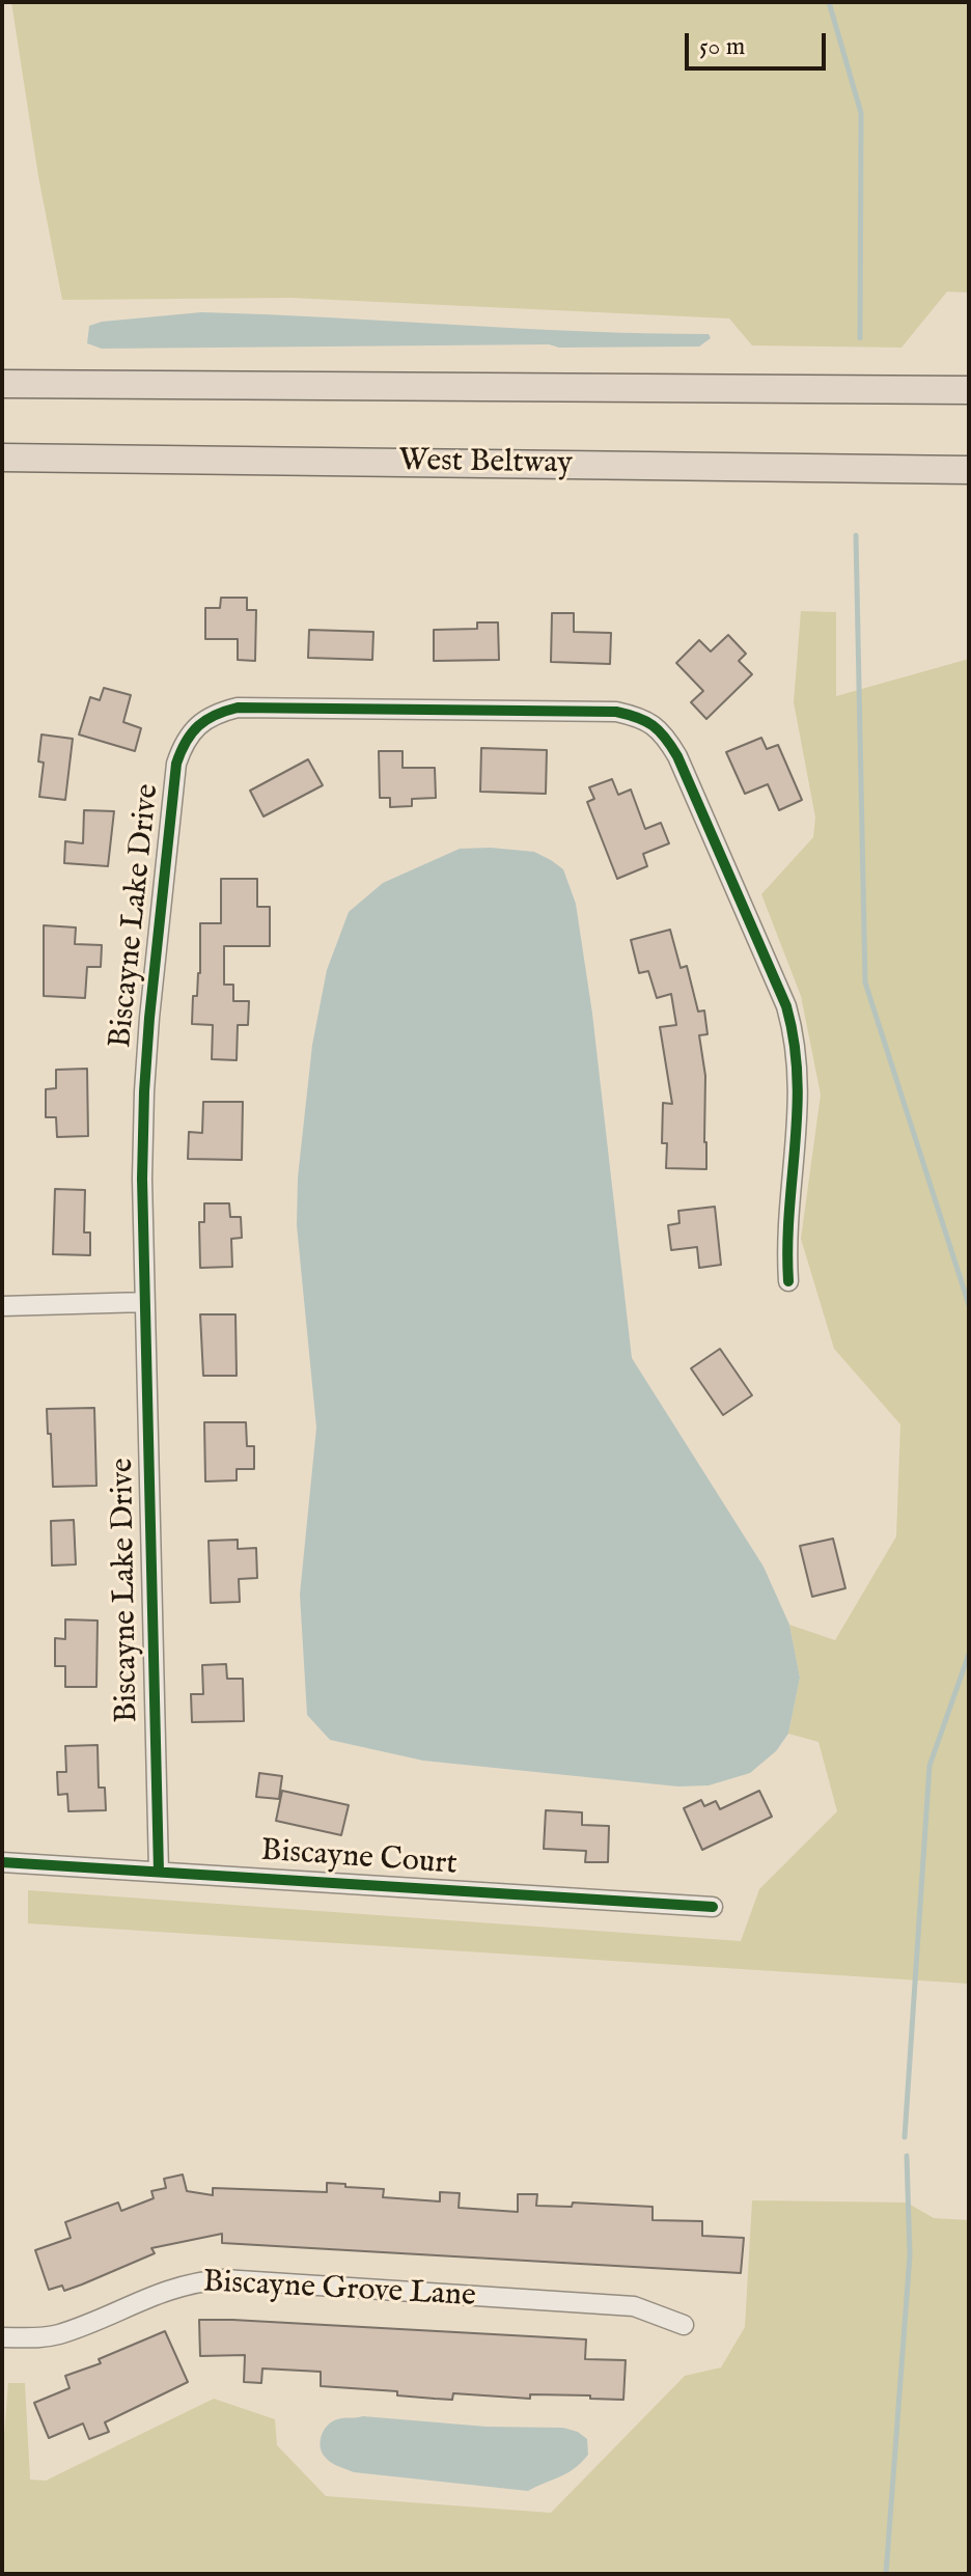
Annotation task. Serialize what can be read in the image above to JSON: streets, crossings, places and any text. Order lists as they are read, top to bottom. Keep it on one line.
{"streets":{"highway":["West Beltway"],"street":["Biscayne Lake Drive","Biscayne Court","Biscayne Grove Lane"]},"crossings":[["Biscayne Lake Drive","Biscayne Court"]],"scale_bar":"50 m"}
